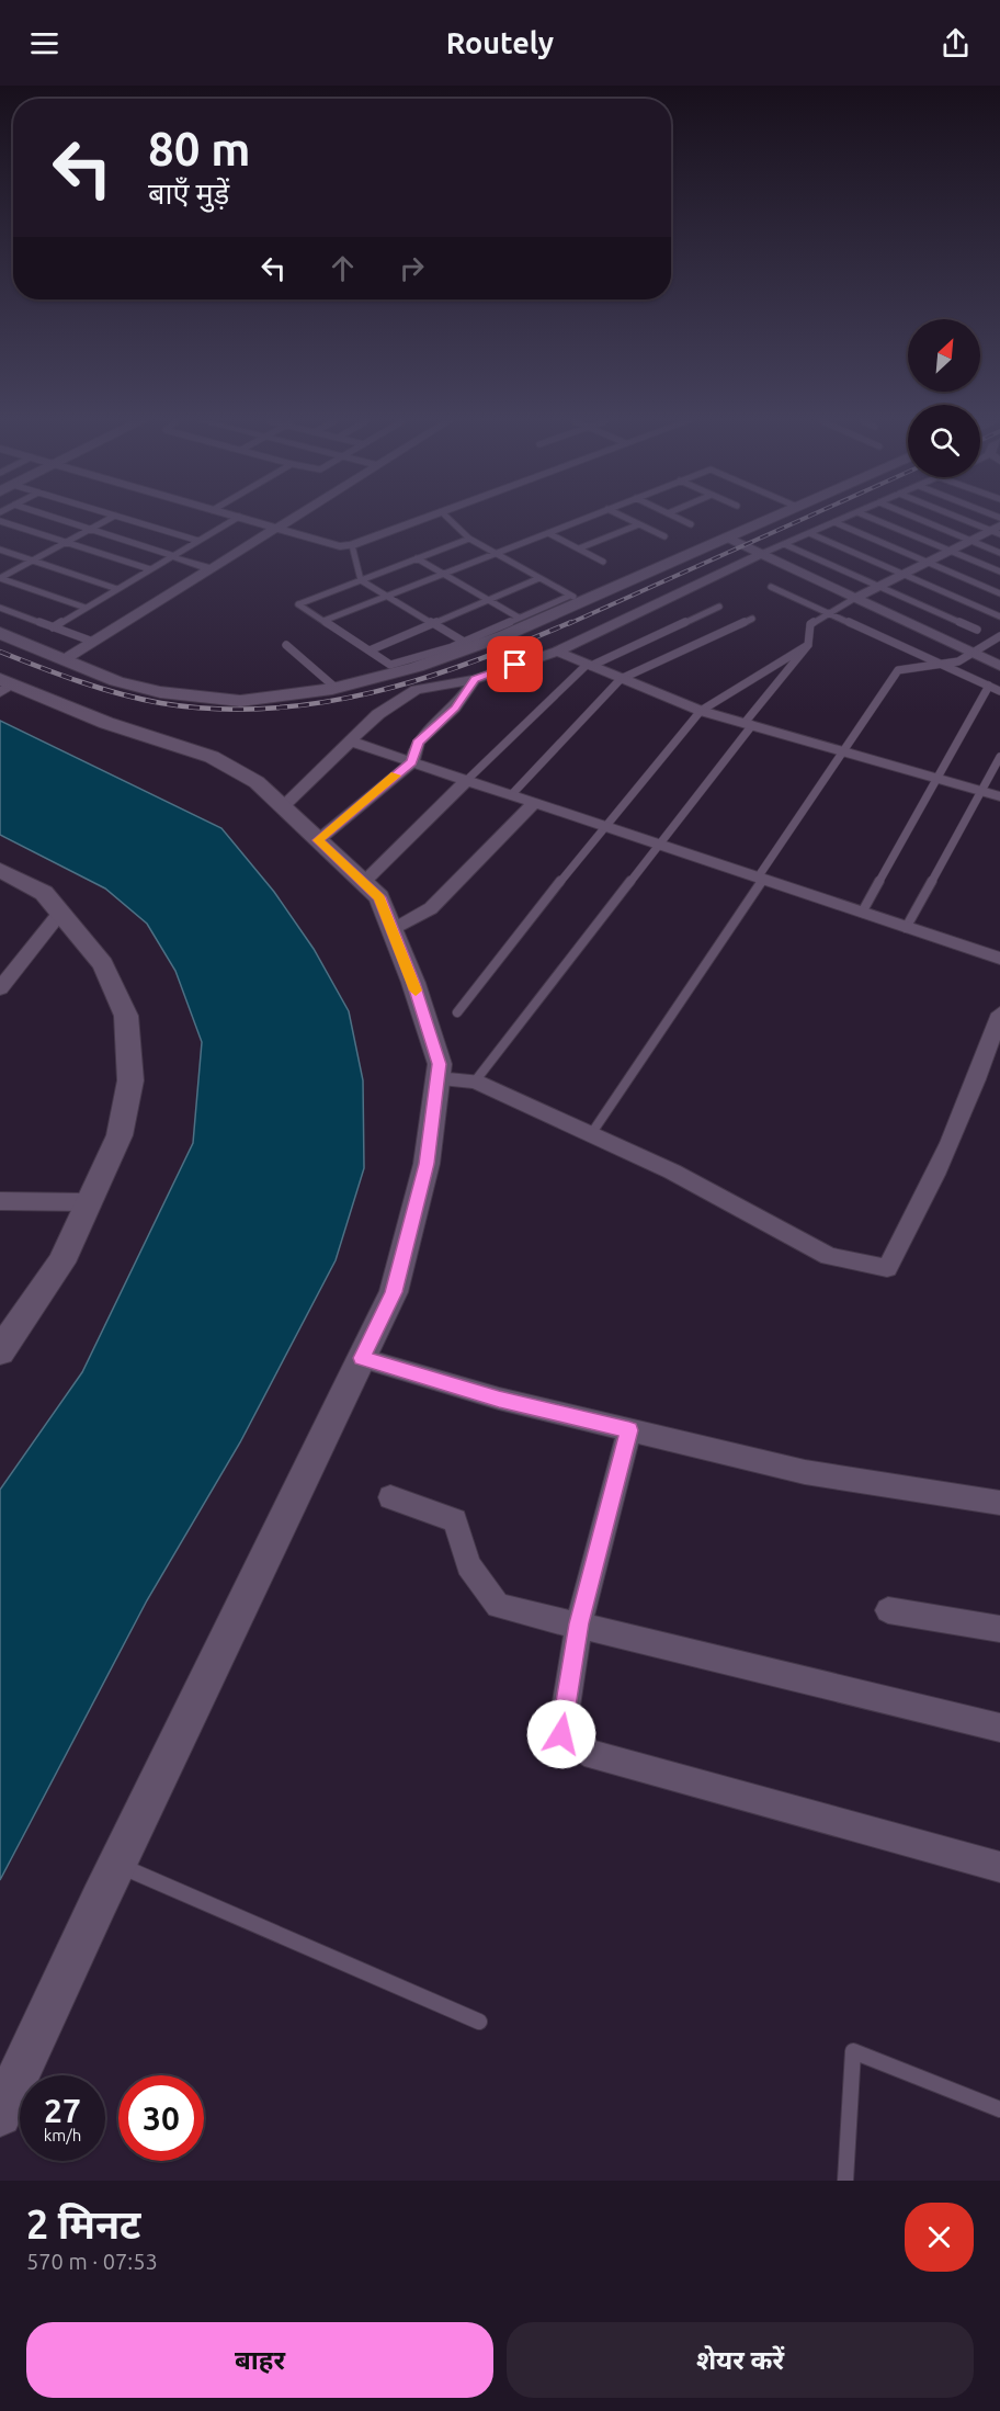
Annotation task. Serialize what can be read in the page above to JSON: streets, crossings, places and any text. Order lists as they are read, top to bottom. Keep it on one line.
{"north":"top right","page":{"header":"Routely","turn":["80 m","बाएँ मुड़ें"],"speed":"27 km/h","limit":"30","heading":["2 मिनट","570 m · 07:53"],"buttons":["बाहर","शेयर करें"]}}
